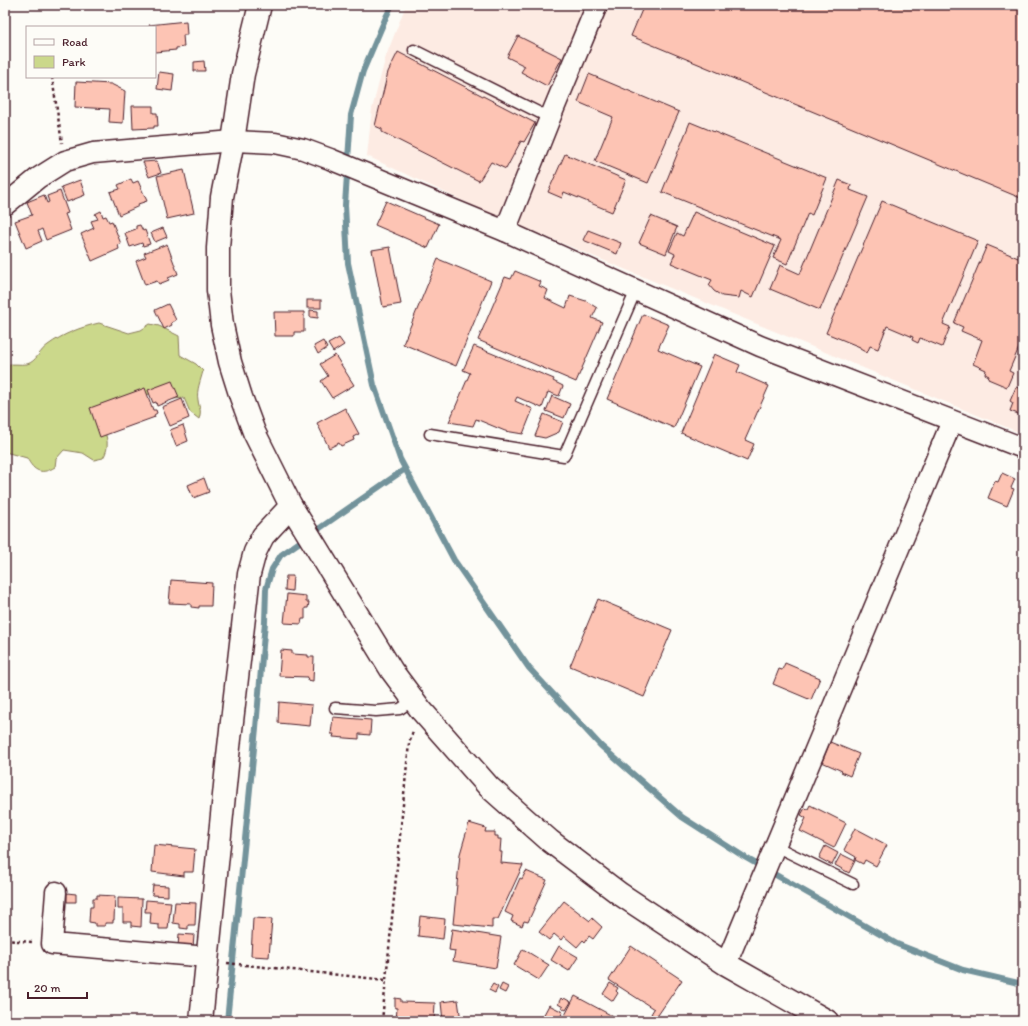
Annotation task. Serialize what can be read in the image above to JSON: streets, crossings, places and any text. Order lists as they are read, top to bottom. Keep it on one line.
{"legend":["Road","Park"],"scale_bar":"20 m"}
